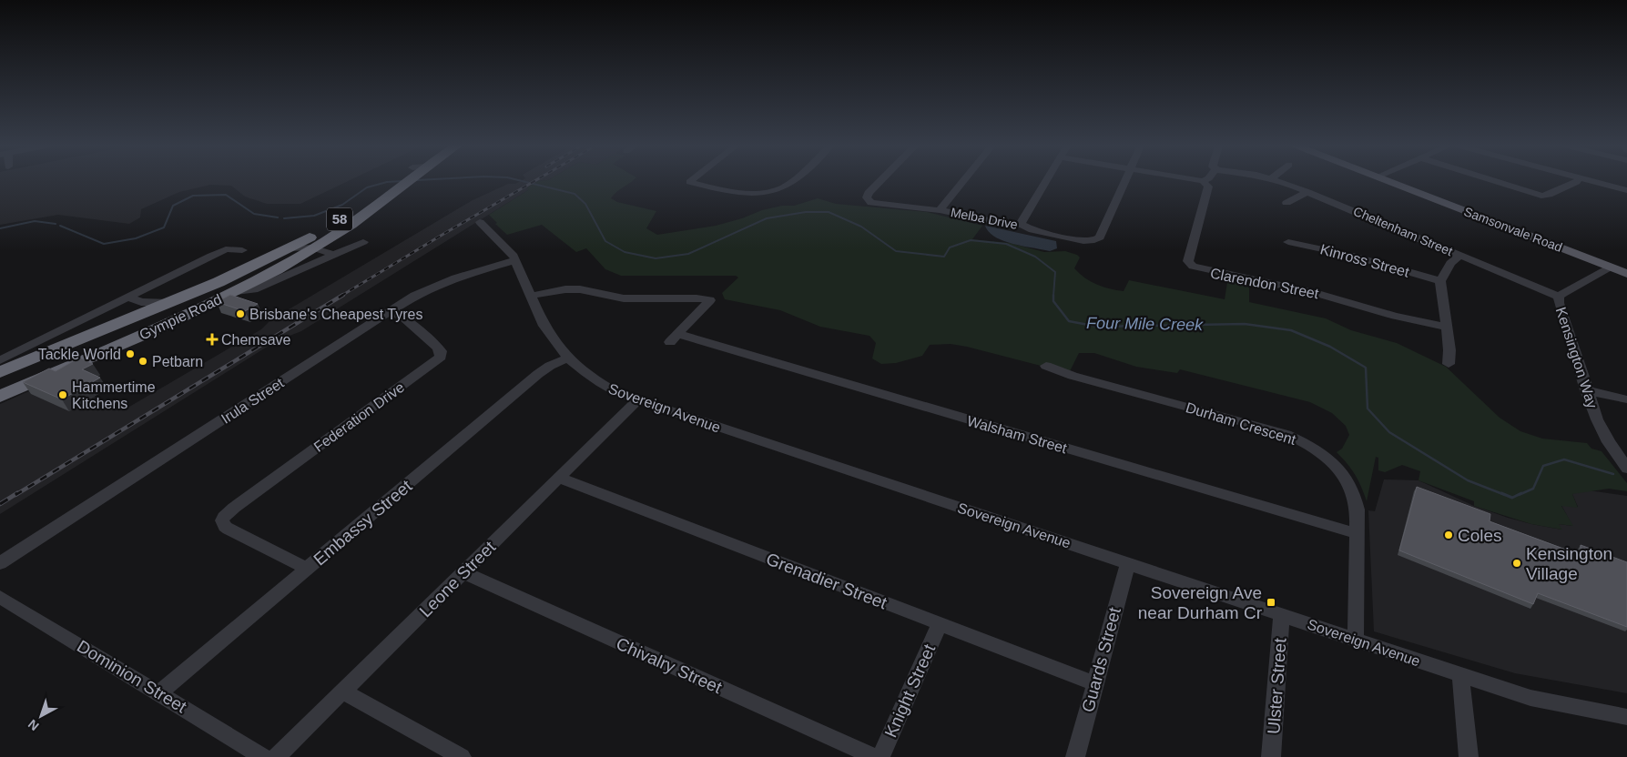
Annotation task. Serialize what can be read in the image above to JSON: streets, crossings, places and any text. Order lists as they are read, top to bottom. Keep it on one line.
{"streets":{"highway":["58","Gympie Road"],"main road":["Samsonvale Road"],"street":["Melba Drive","Cheltenham Street","Kinross Street","Clarendon Street","Kensington Way","Irula Street","Sovereign Avenue","Federation Drive","Durham Crescent","Walsham Street","Embassy Street","Leone Street","Grenadier Street","Guards Street","Chivalry Street","Dominion Street","Ulster Street","Knight Street"]},"crossings":[["Samsonvale Road","Kensington Way"],["Cheltenham Street","Kensington Way"],["Irula Street","Sovereign Avenue"],["Irula Street","Federation Drive"],["Sovereign Avenue","Durham Crescent"],["Sovereign Avenue","Walsham Street"],["Sovereign Avenue","Embassy Street"],["Sovereign Avenue","Leone Street"],["Sovereign Avenue","Guards Street"],["Sovereign Avenue","Ulster Street"],["Federation Drive","Embassy Street"],["Durham Crescent","Walsham Street"],["Embassy Street","Dominion Street"],["Leone Street","Grenadier Street"],["Leone Street","Chivalry Street"],["Grenadier Street","Guards Street"],["Grenadier Street","Knight Street"]],"water":["Four Mile Creek"],"places":{"other":["Brisbane's Cheapest Tyres","Tackle World","Petbarn","Hammertime Kitchens","Coles","Kensington Village"],"health":["Chemsave"],"transit":["Sovereign Ave near Durham Cr"]},"north":"bottom left"}
